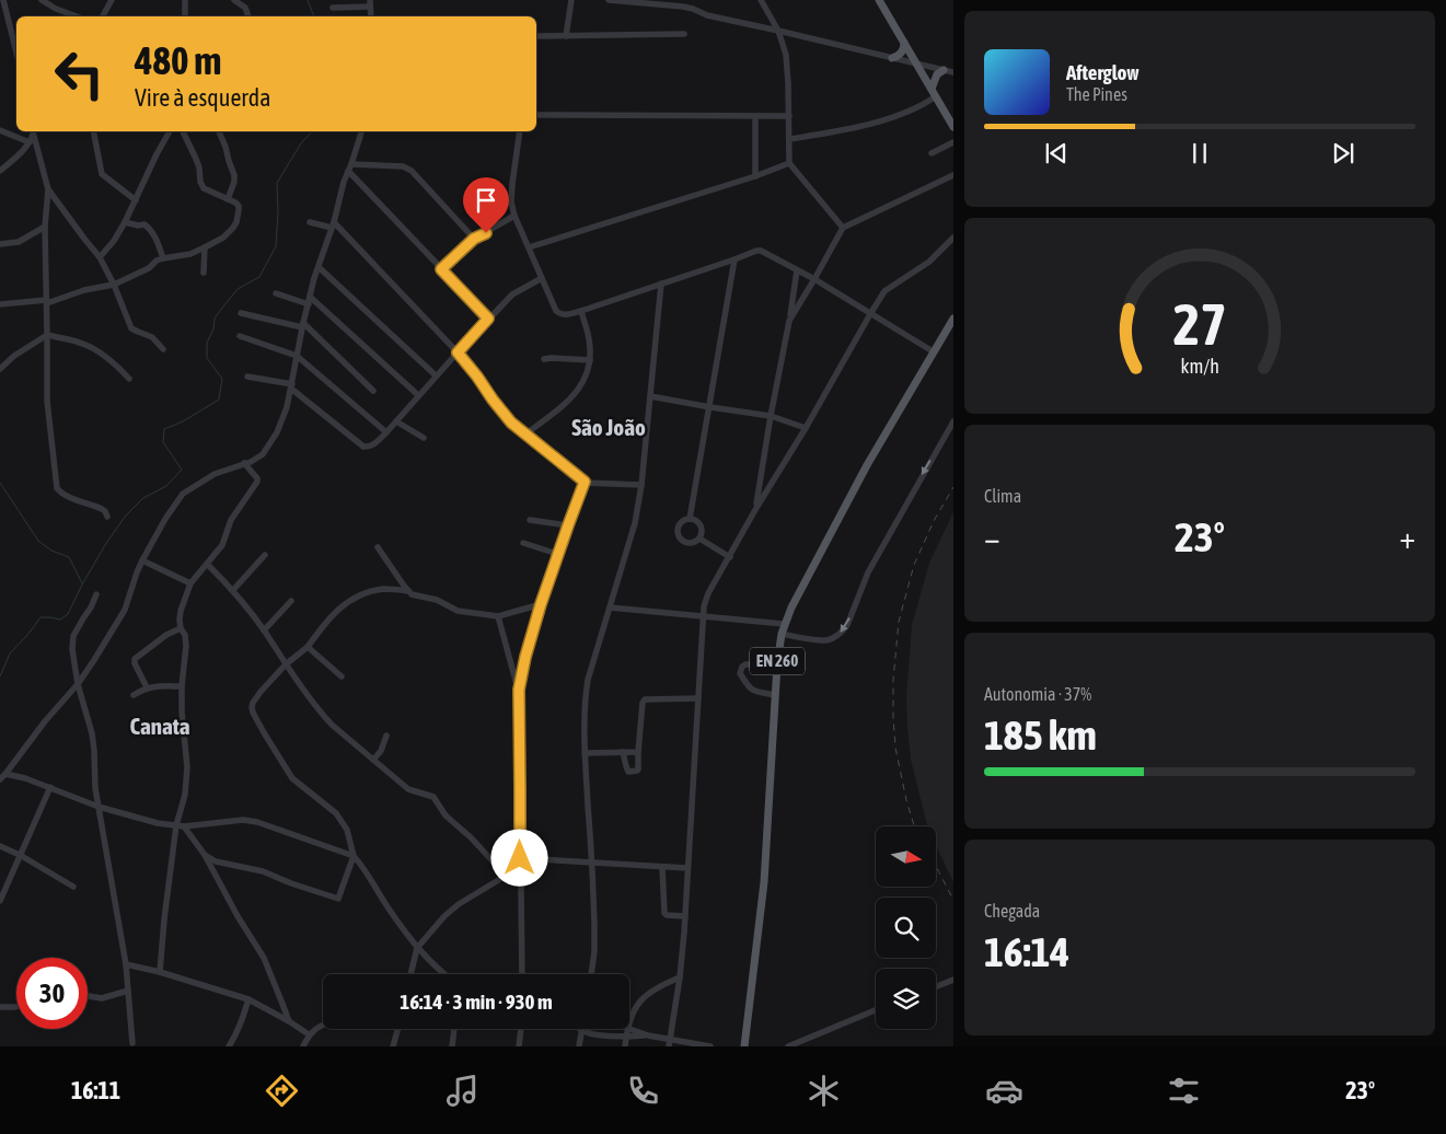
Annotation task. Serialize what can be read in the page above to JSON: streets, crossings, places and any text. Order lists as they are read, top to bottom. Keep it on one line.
{"streets":{"main road":["EN 260"]},"districts":["São João","Canata"],"north":"right","page":{"turn":["480 m","Vire à esquerda"],"song":["Afterglow","The Pines"],"tile":["Clima",["Autonomia · 37%","185 km"],["Chegada","16:14"]],"heat":["−","23°","+"],"limit":"30","trip":"16:14 · 3 min · 930 m","tabs":["16:11","23°"],"gauge":["27","km/h"]}}
